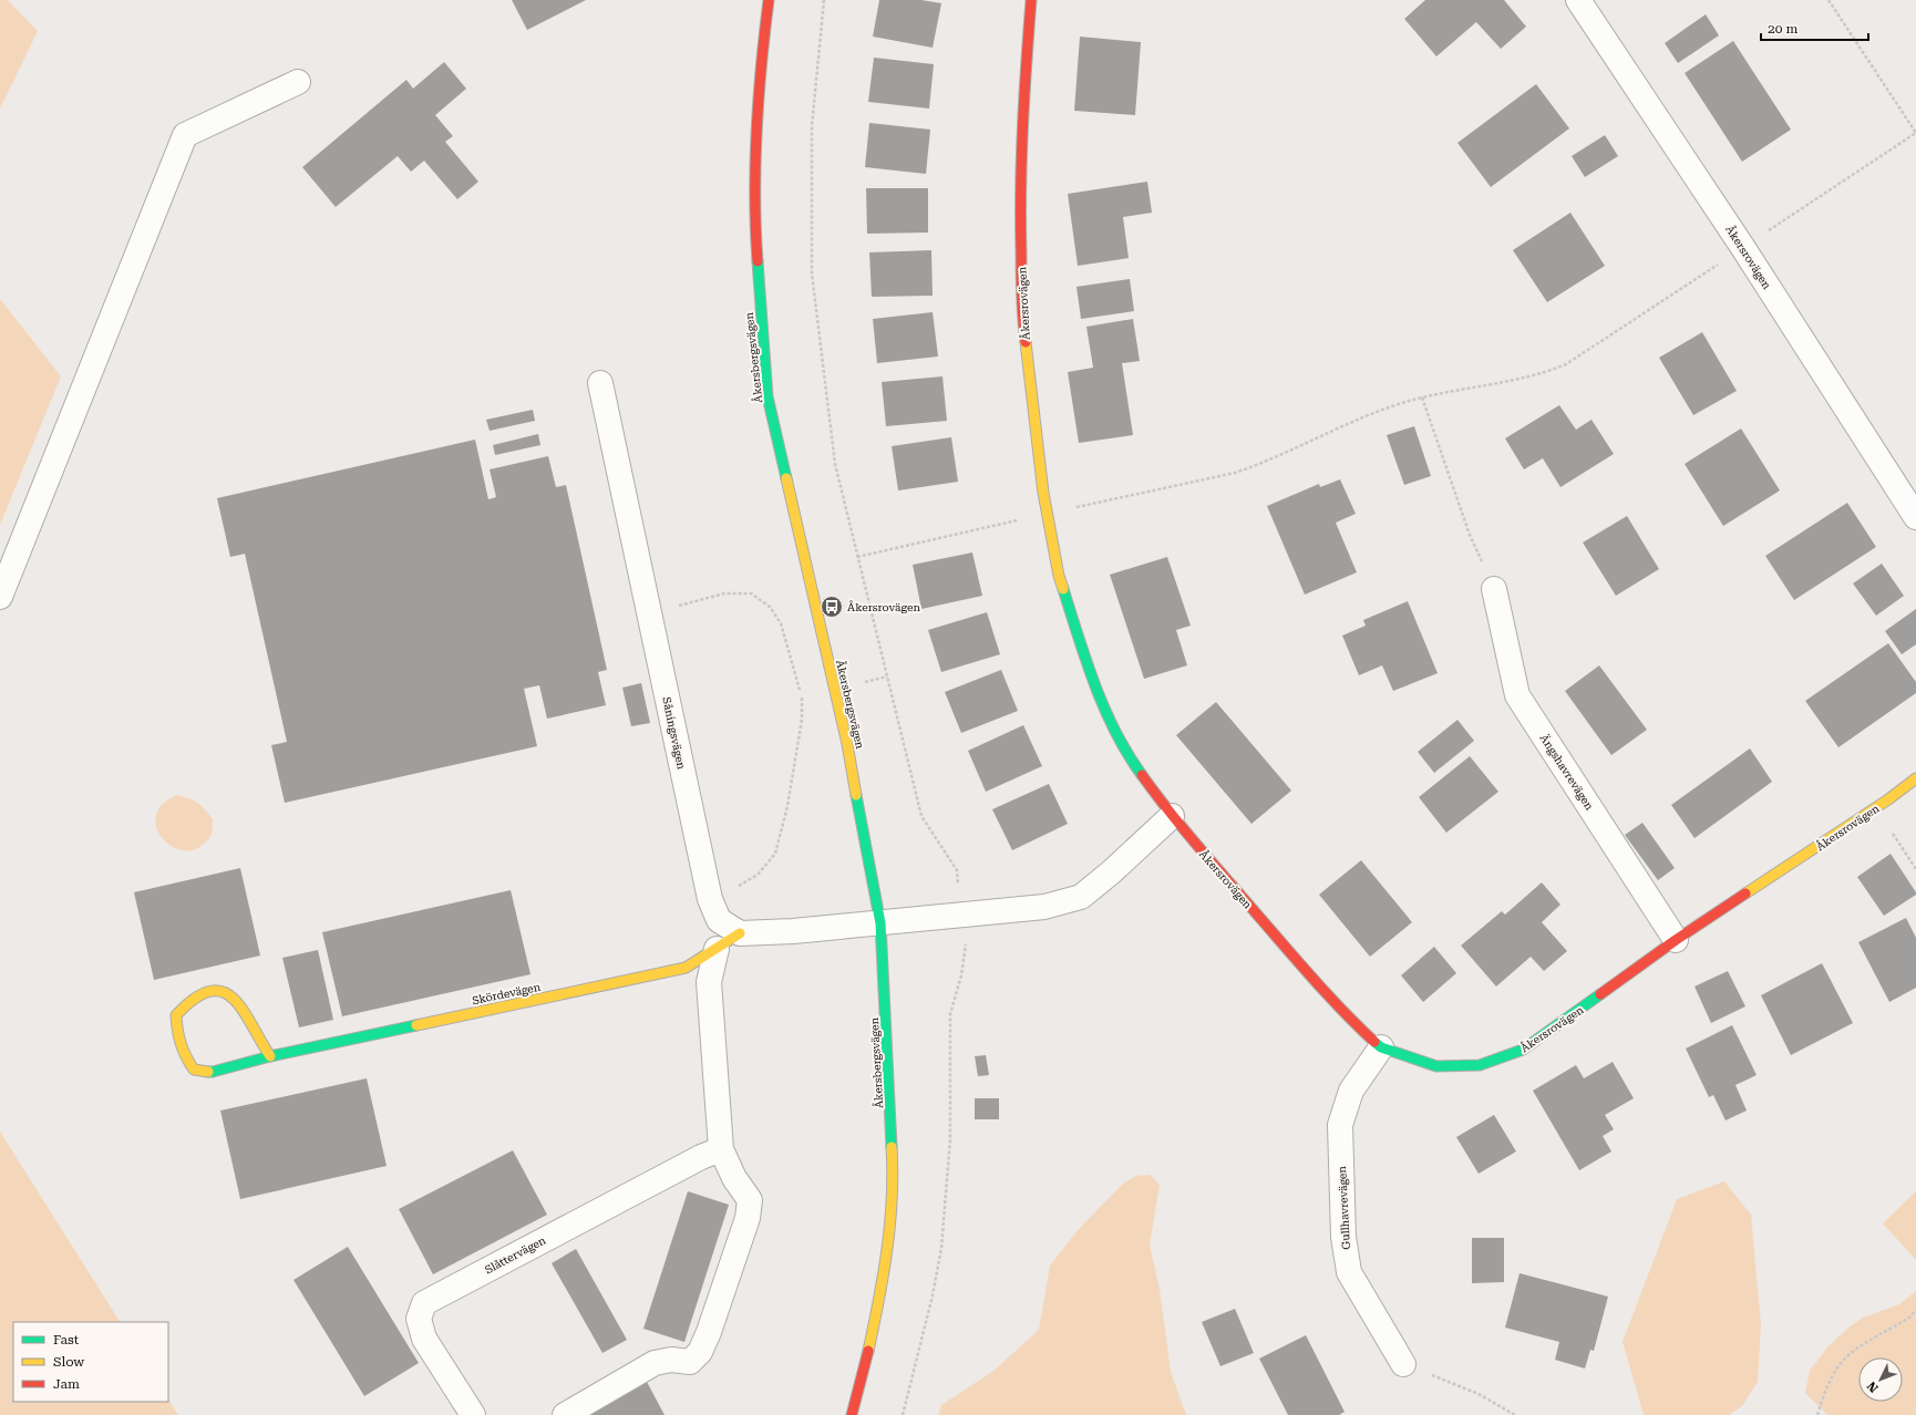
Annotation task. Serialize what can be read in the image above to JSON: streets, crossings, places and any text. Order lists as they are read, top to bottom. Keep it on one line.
{"streets":{"street":["Åkersrovägen","Åkersbergsvägen","Såningsvägen","Ängshavrevägen","Skördevägen","Gullhavrevägen","Slåttervägen"]},"crossings":[["Åkersrovägen","Ängshavrevägen"],["Åkersrovägen","Gullhavrevägen"],["Såningsvägen","Skördevägen"]],"places":{"bus stop":["Åkersrovägen"]},"legend":["Fast","Slow","Jam"],"scale_bar":"20 m","north":"bottom left"}
